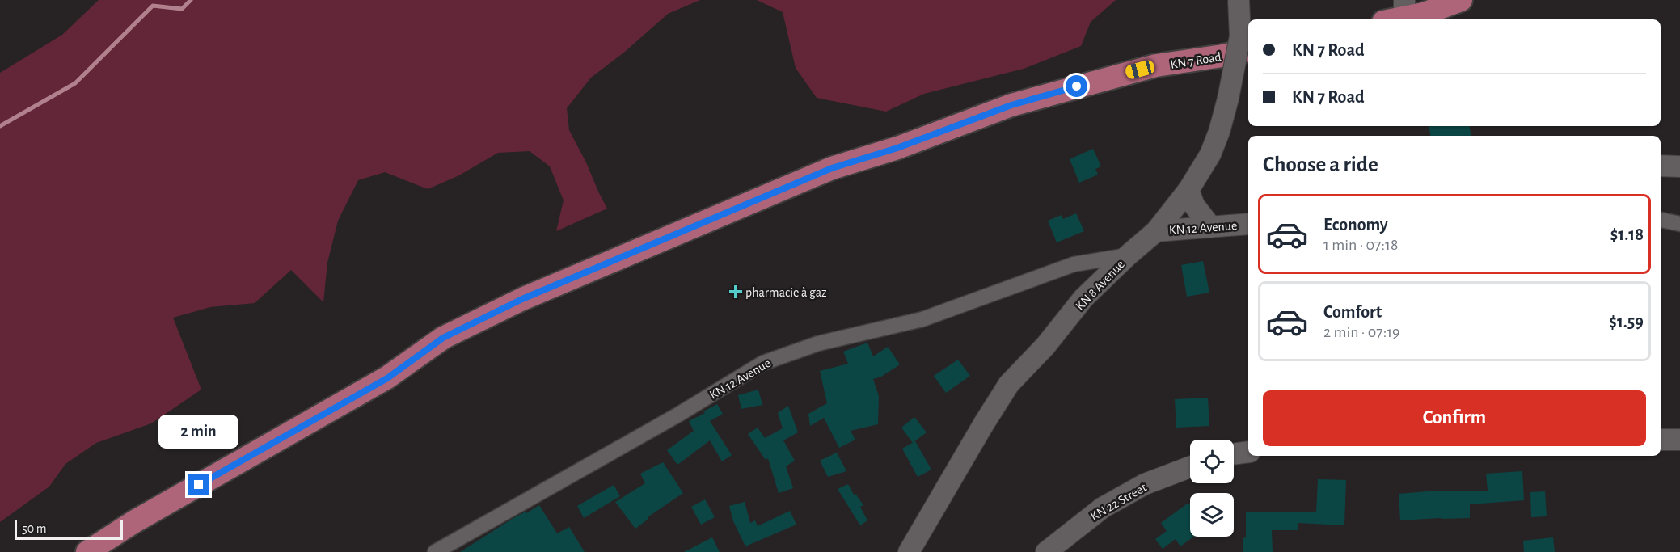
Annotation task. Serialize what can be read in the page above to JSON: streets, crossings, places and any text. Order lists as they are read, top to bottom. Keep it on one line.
{"streets":{"main road":["KN 7 Road","KN 12 Avenue","KN 8 Avenue","KN 22 Street"]},"crossings":[["KN 12 Avenue","KN 8 Avenue"]],"places":{"health":["pharmacie à gaz"]},"scale_bar":"50 m","page":{"banner":["KN 7 Road","KN 7 Road"],"heading":"Choose a ride","list":[{"name":"Economy","note":"1 min · 07:18","value":"$1.18"},{"name":"Comfort","note":"2 min · 07:19","value":"$1.59"}],"buttons":"Confirm","bubble":"2 min","scale":"50 m"}}
